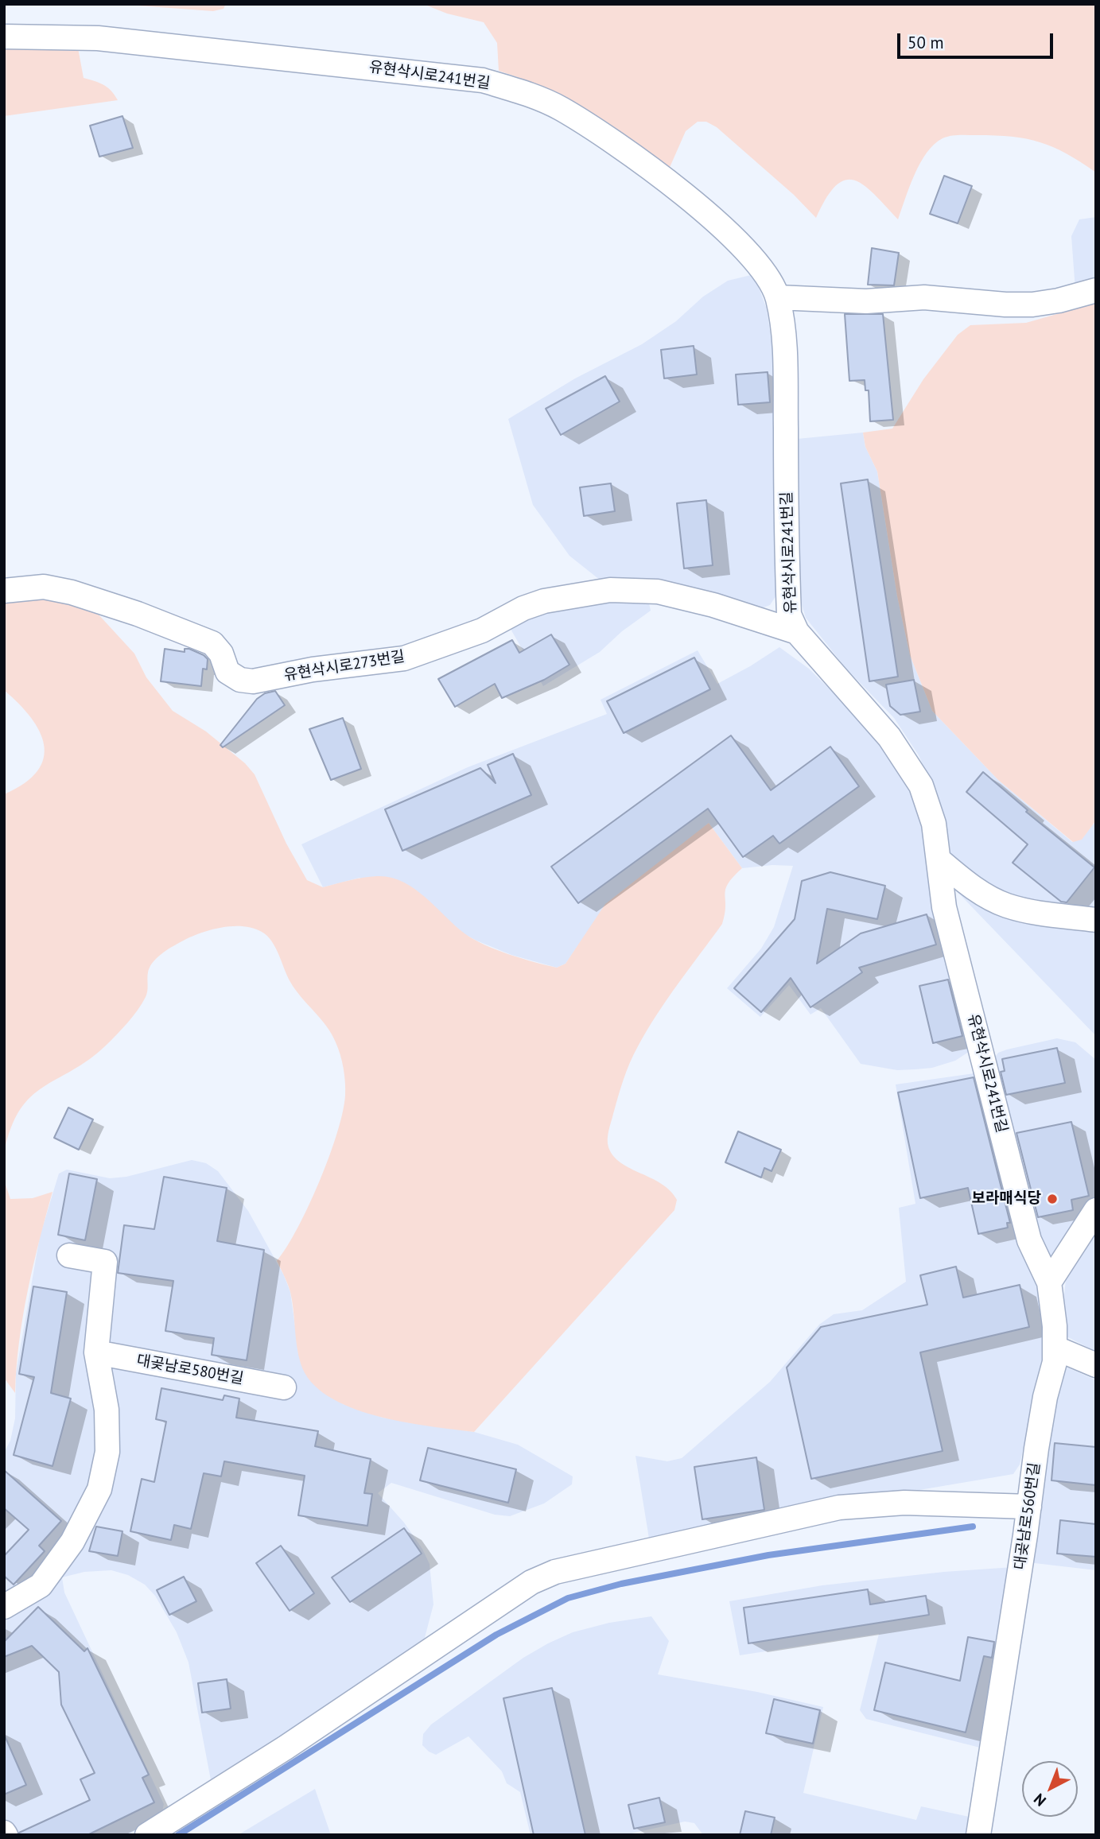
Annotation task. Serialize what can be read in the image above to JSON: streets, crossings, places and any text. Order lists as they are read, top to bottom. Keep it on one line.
{"streets":{"lane":["유현삭시로241번길","유현삭시로273번길","대곶남로580번길","대곶남로560번길"]},"crossings":[["유현삭시로241번길","유현삭시로273번길"],["유현삭시로241번길","대곶남로560번길"]],"places":["보라매식당"],"scale_bar":"50 m","north":"bottom left"}
